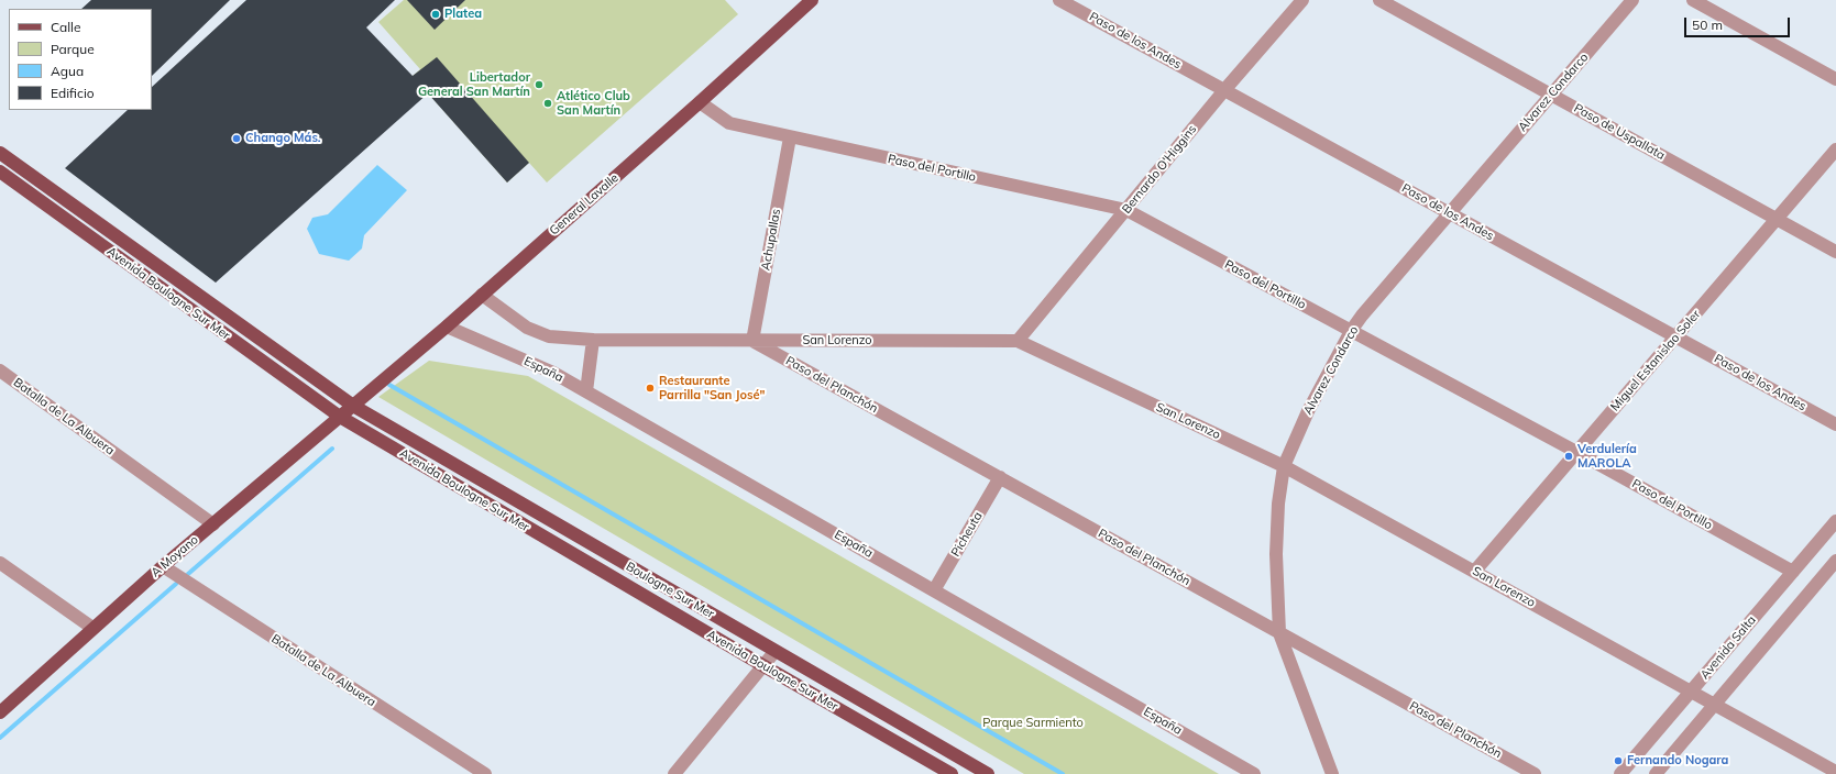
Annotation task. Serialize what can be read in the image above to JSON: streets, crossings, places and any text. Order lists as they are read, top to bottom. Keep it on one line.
{"streets":{"main road":["General Lavalle","Avenida Boulogne Sur Mer","A Moyano","Boulogne Sur Mer"],"street":["Paso de los Andes","Alvarez Condarco","Paso de Uspallata","Paso del Portillo","Bernardo O'Higgins","Achupallas","San Lorenzo","Miguel Estanislao Soler","España","Paso del Planchón","Batalla de La Albuera","Picheuta","Avenida Salta"]},"crossings":[["Paso de los Andes","Alvarez Condarco"],["Paso de los Andes","Bernardo O'Higgins"],["Paso de los Andes","Miguel Estanislao Soler"],["Alvarez Condarco","Paso de Uspallata"],["Alvarez Condarco","Paso del Portillo"],["Alvarez Condarco","San Lorenzo"],["Alvarez Condarco","Paso del Planchón"],["Paso de Uspallata","Miguel Estanislao Soler"],["Paso del Portillo","Bernardo O'Higgins"],["Paso del Portillo","General Lavalle"],["Paso del Portillo","Achupallas"],["Paso del Portillo","Miguel Estanislao Soler"],["Paso del Portillo","Avenida Salta"],["Bernardo O'Higgins","San Lorenzo"],["General Lavalle","Avenida Boulogne Sur Mer"],["General Lavalle","San Lorenzo"],["General Lavalle","España"],["General Lavalle","A Moyano"],["General Lavalle","Boulogne Sur Mer"],["Achupallas","San Lorenzo"],["Achupallas","Paso del Planchón"],["Avenida Boulogne Sur Mer","A Moyano"],["Avenida Boulogne Sur Mer","Boulogne Sur Mer"],["San Lorenzo","Miguel Estanislao Soler"],["San Lorenzo","Paso del Planchón"],["San Lorenzo","Avenida Salta"],["España","Picheuta"],["Paso del Planchón","Picheuta"],["Batalla de La Albuera","A Moyano"],["A Moyano","Boulogne Sur Mer"]],"parks":["Parque Sarmiento"],"places":["Platea","Libertador General San Martín","Atlético Club San Martín","Chango Más.","Restaurante Parrilla \"San José\"","Verdulería MAROLA","Fernando Nogara"],"legend":["Calle","Parque","Agua","Edificio"],"scale_bar":"50 m"}
